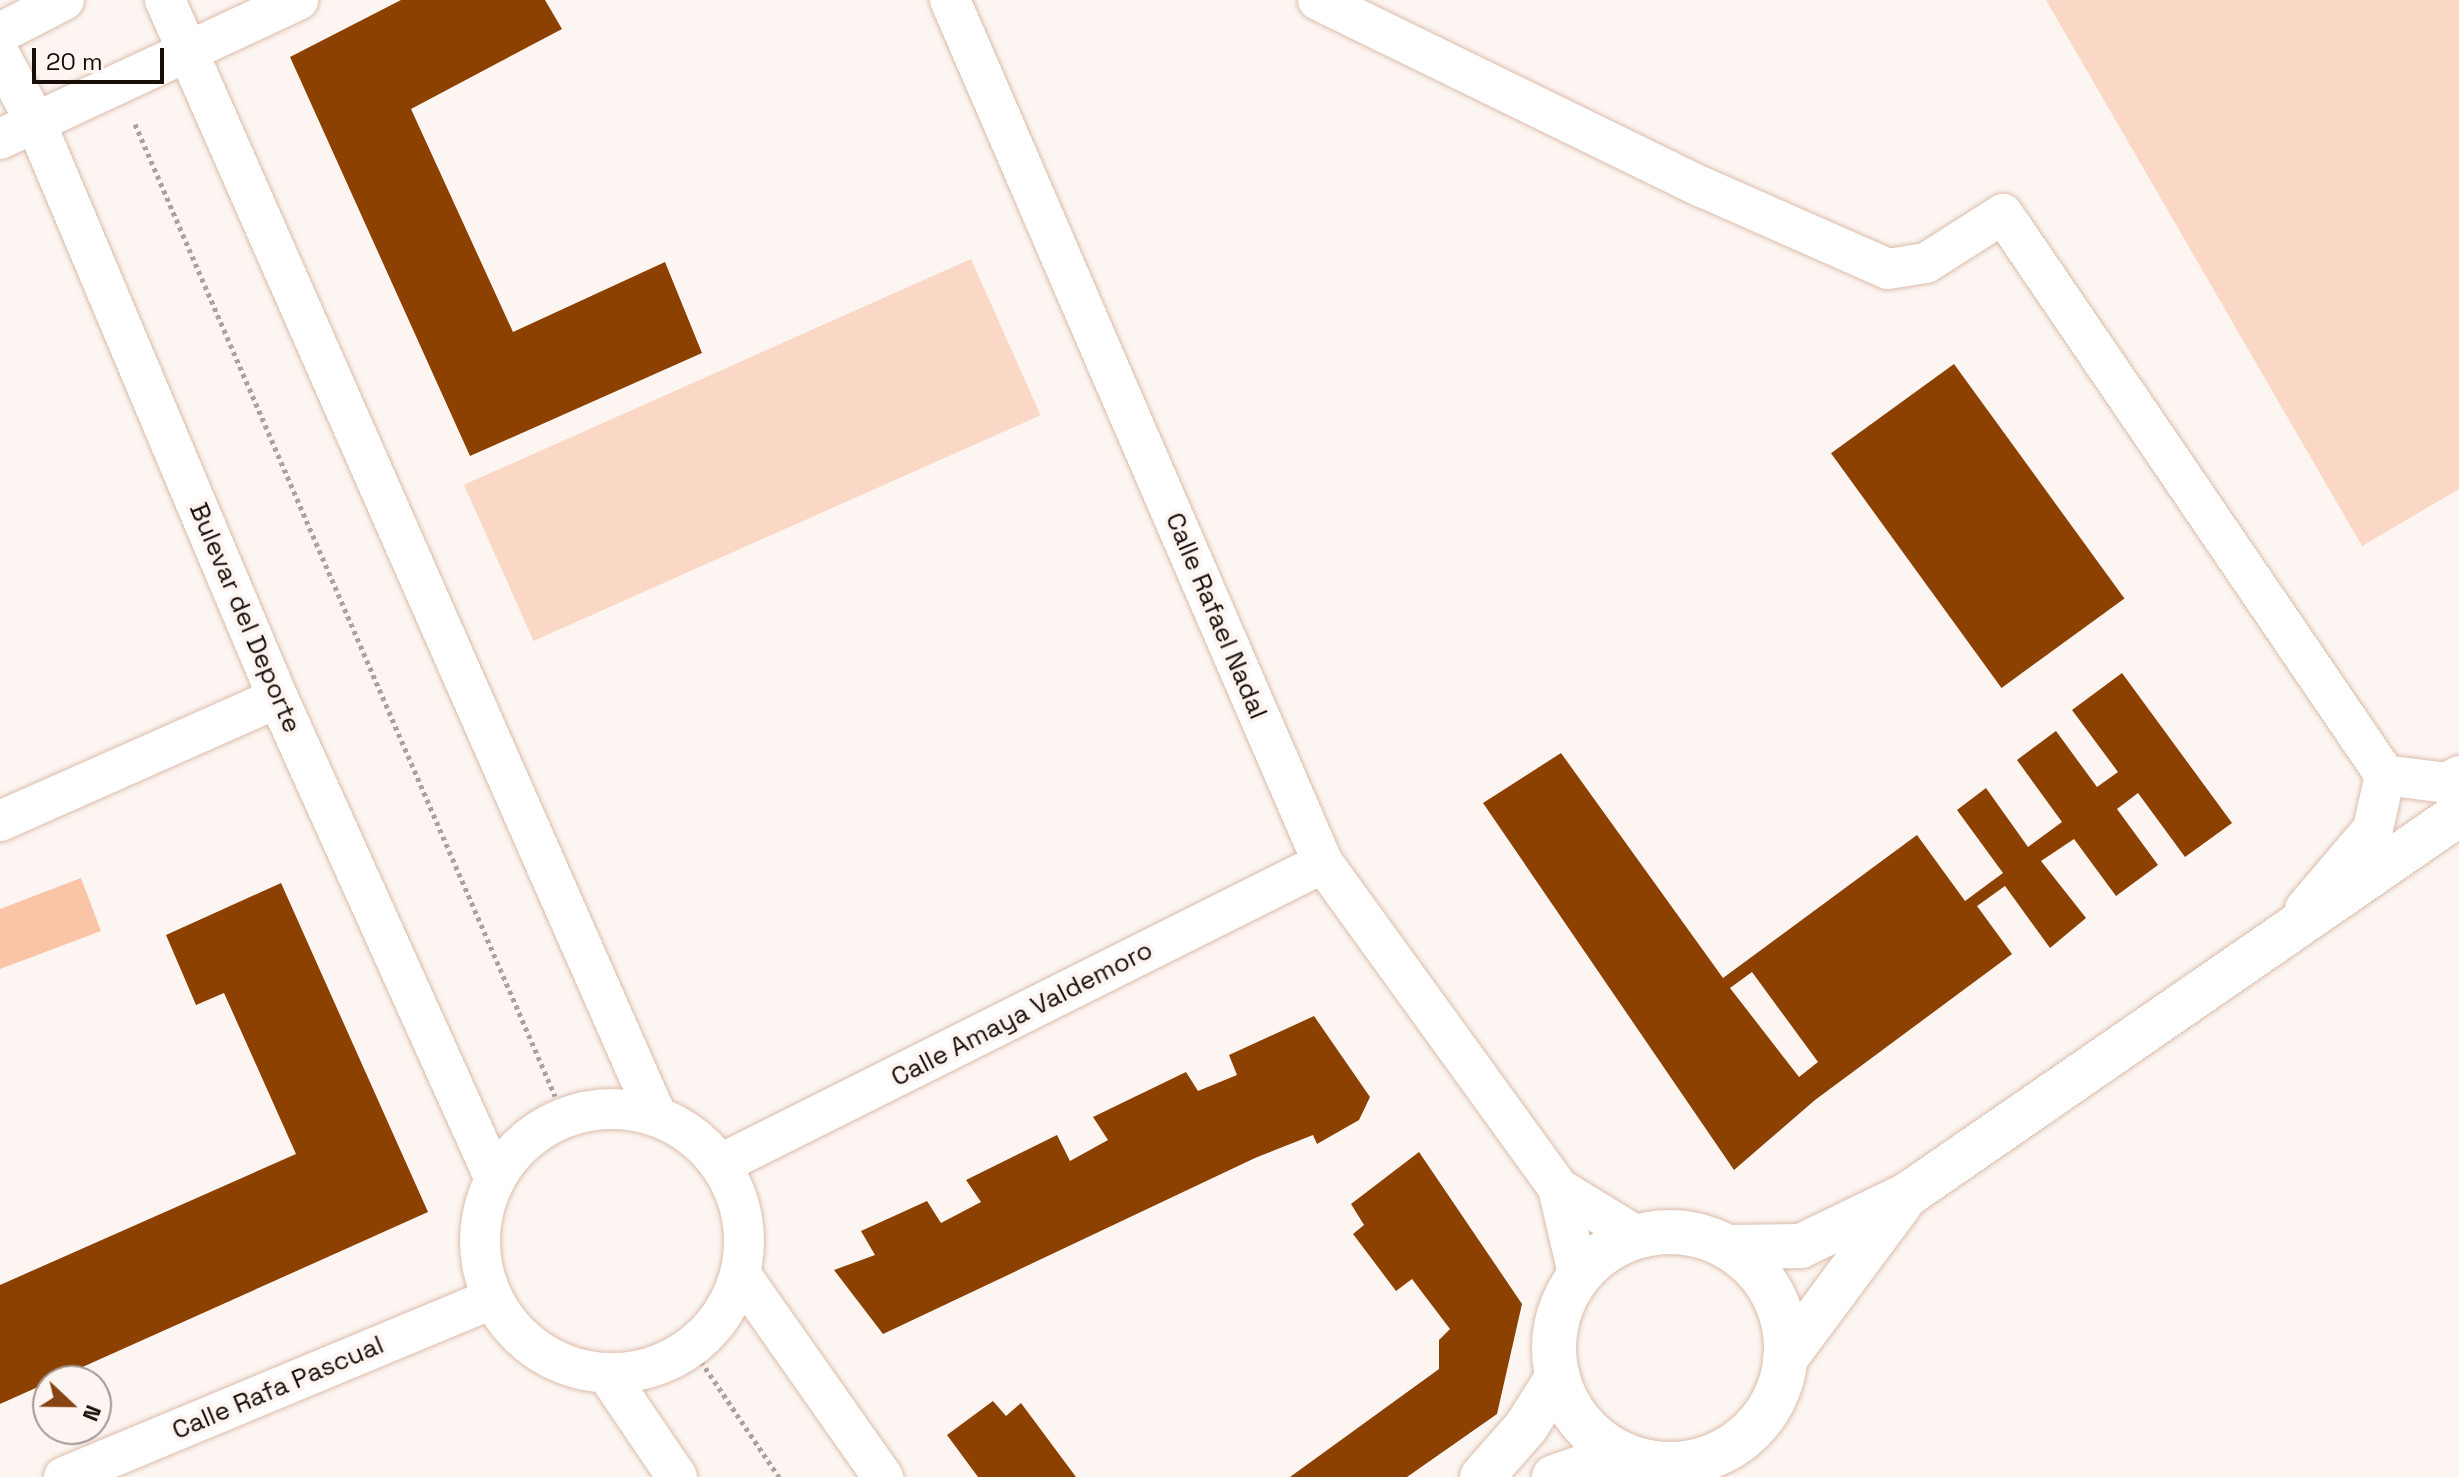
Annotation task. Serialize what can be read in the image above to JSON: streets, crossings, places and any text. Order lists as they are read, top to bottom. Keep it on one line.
{"streets":{"street":["Calle Rafael Nadal","Bulevar del Deporte","Calle Amaya Valdemoro","Calle Rafa Pascual"]},"crossings":[["Calle Rafael Nadal","Calle Amaya Valdemoro"],["Bulevar del Deporte","Calle Amaya Valdemoro"],["Bulevar del Deporte","Calle Rafa Pascual"],["Calle Amaya Valdemoro","Calle Rafa Pascual"]],"scale_bar":"20 m","north":"right"}
